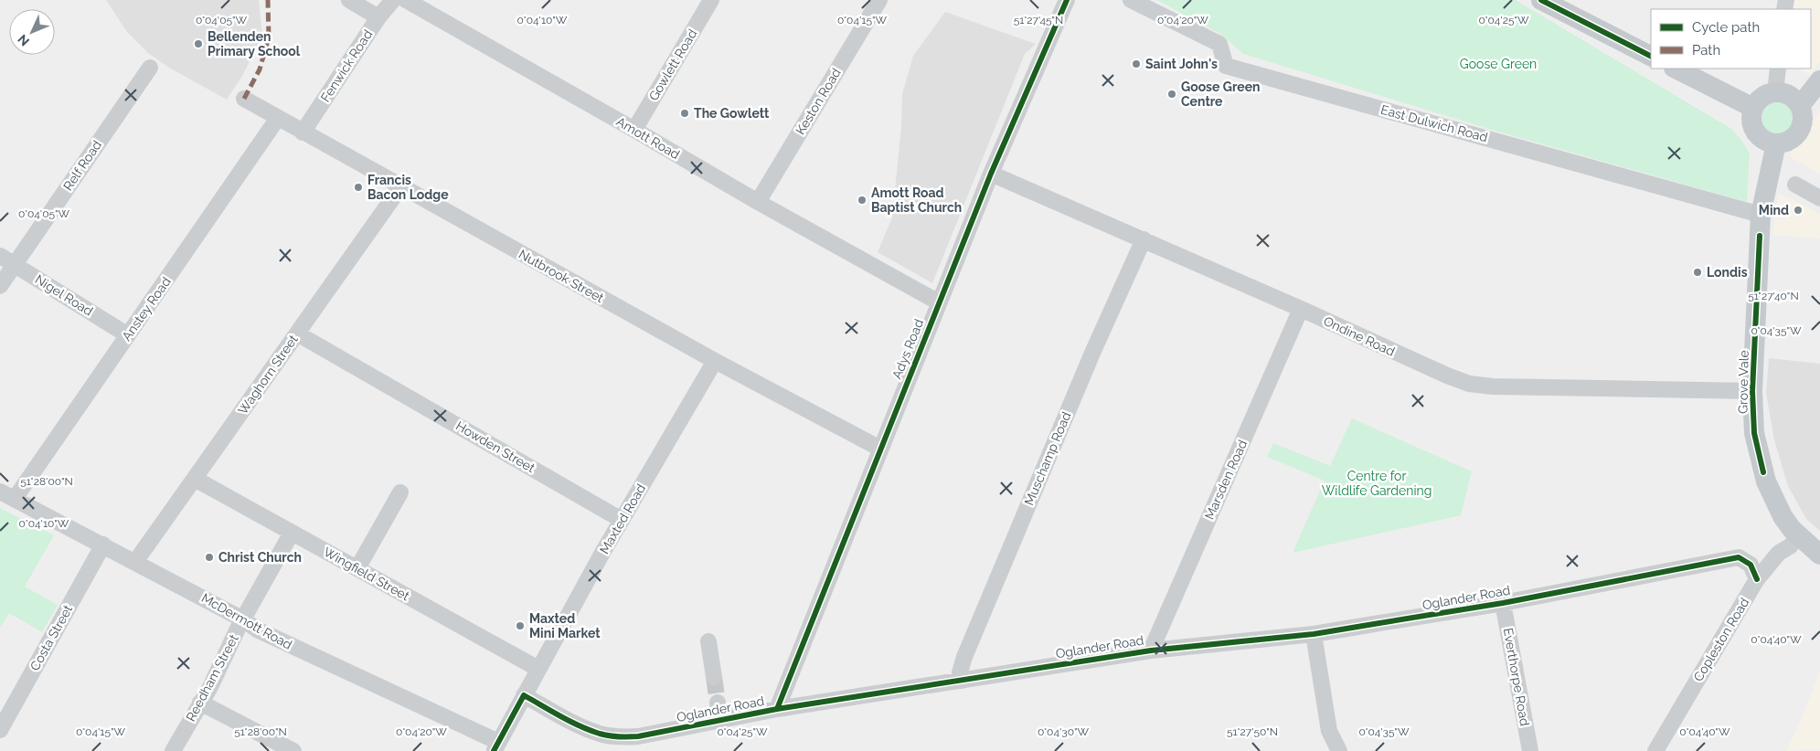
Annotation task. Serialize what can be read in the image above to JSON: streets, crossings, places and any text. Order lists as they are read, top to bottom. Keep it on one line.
{"streets":{"main road":["Grove Vale"],"street":["Gowlett Road","Fenwick Road","Keston Road","East Dulwich Road","Amott Road","Relf Road","Nutbrook Street","Nigel Road","Anstey Road","Ondine Road","Adys Road","Waghorn Street","Howden Street","Muschamp Road","Marsden Road","Maxted Road","Wingfield Street","Oglander Road","McDermott Road","Costa Street","Copleston Road","Everthorpe Road","Reedham Street"]},"crossings":[["Gowlett Road","Amott Road"],["Fenwick Road","Nutbrook Street"],["Keston Road","Amott Road"],["East Dulwich Road","Grove Vale"],["Amott Road","Adys Road"],["Relf Road","Nigel Road"],["Nutbrook Street","Anstey Road"],["Nutbrook Street","Adys Road"],["Nutbrook Street","Waghorn Street"],["Nutbrook Street","Maxted Road"],["Nigel Road","Anstey Road"],["Anstey Road","McDermott Road"],["Ondine Road","Adys Road"],["Ondine Road","Grove Vale"],["Ondine Road","Muschamp Road"],["Ondine Road","Marsden Road"],["Adys Road","Oglander Road"],["Waghorn Street","Howden Street"],["Waghorn Street","Wingfield Street"],["Waghorn Street","McDermott Road"],["Grove Vale","Copleston Road"],["Howden Street","Maxted Road"],["Muschamp Road","Oglander Road"],["Marsden Road","Oglander Road"],["Maxted Road","Wingfield Street"],["Maxted Road","Oglander Road"],["Maxted Road","McDermott Road"],["Wingfield Street","Reedham Street"],["Oglander Road","Copleston Road"],["Oglander Road","Everthorpe Road"],["McDermott Road","Costa Street"],["McDermott Road","Reedham Street"]],"parks":["Goose Green","Centre for Wildlife Gardening"],"places":["Bellenden Primary School","Saint John's","Goose Green Centre","The Gowlett","Francis Bacon Lodge","Amott Road Baptist Church","Mind","Londis","Christ Church","Maxted Mini Market"],"legend":["Cycle path","Path"],"north":"bottom left","coordinates":["0°04'05\"W","0°04'10\"W","0°04'15\"W","0°04'20\"W","0°04'25\"W","51°27'45\"N","51°27'40\"N","0°04'35\"W","51°28'00\"N","0°04'40\"W","51°27'50\"N","0°04'30\"W"]}
